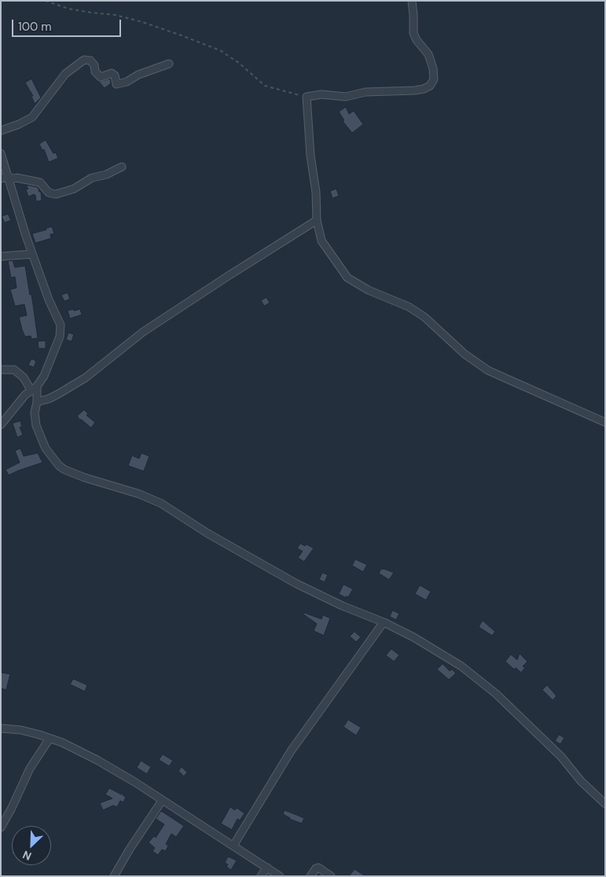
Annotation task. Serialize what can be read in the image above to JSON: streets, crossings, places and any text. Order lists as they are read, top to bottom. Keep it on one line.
{"scale_bar":"100 m","north":"bottom left"}
